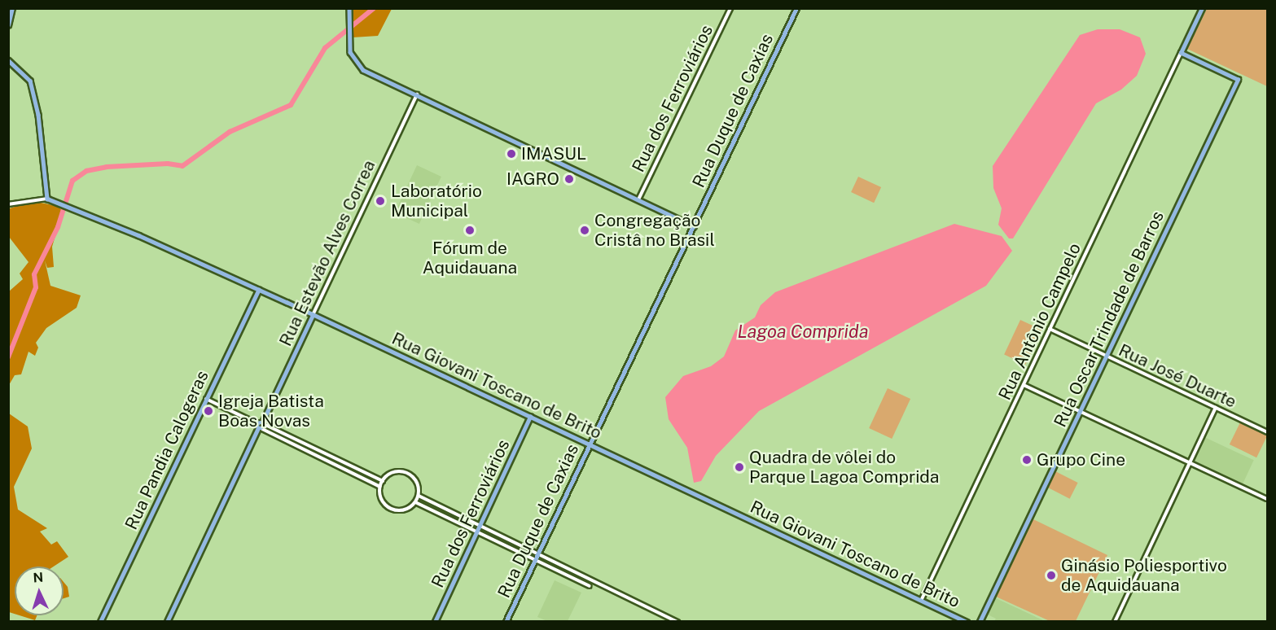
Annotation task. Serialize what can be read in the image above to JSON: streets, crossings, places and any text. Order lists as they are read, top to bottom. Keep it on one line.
{"streets":{"main road":["Rua dos Ferroviários","Rua Duque de Caxias","Rua Estevão Alves Correa","Rua Oscar Trindade de Barros","Rua Giovani Toscano de Brito","Rua Pandia Calogeras"],"street":["Rua Antônio Campelo","Rua José Duarte"]},"crossings":[["Rua dos Ferroviários","Rua Giovani Toscano de Brito"],["Rua Duque de Caxias","Rua Giovani Toscano de Brito"],["Rua Estevão Alves Correa","Rua Giovani Toscano de Brito"],["Rua Oscar Trindade de Barros","Rua Antônio Campelo"],["Rua Oscar Trindade de Barros","Rua José Duarte"],["Rua Antônio Campelo","Rua José Duarte"],["Rua Antônio Campelo","Rua Giovani Toscano de Brito"],["Rua Giovani Toscano de Brito","Rua Pandia Calogeras"]],"water":["Lagoa Comprida"],"places":["IMASUL","IAGRO","Laboratório Municipal","Fórum de Aquidauana","Congregação Cristâ no Brasil","Igreja Batista Boas Novas","Grupo Cine","Quadra de vôlei do Parque Lagoa Comprida","Ginásio Poliesportivo de Aquidauana"],"north":"top"}
